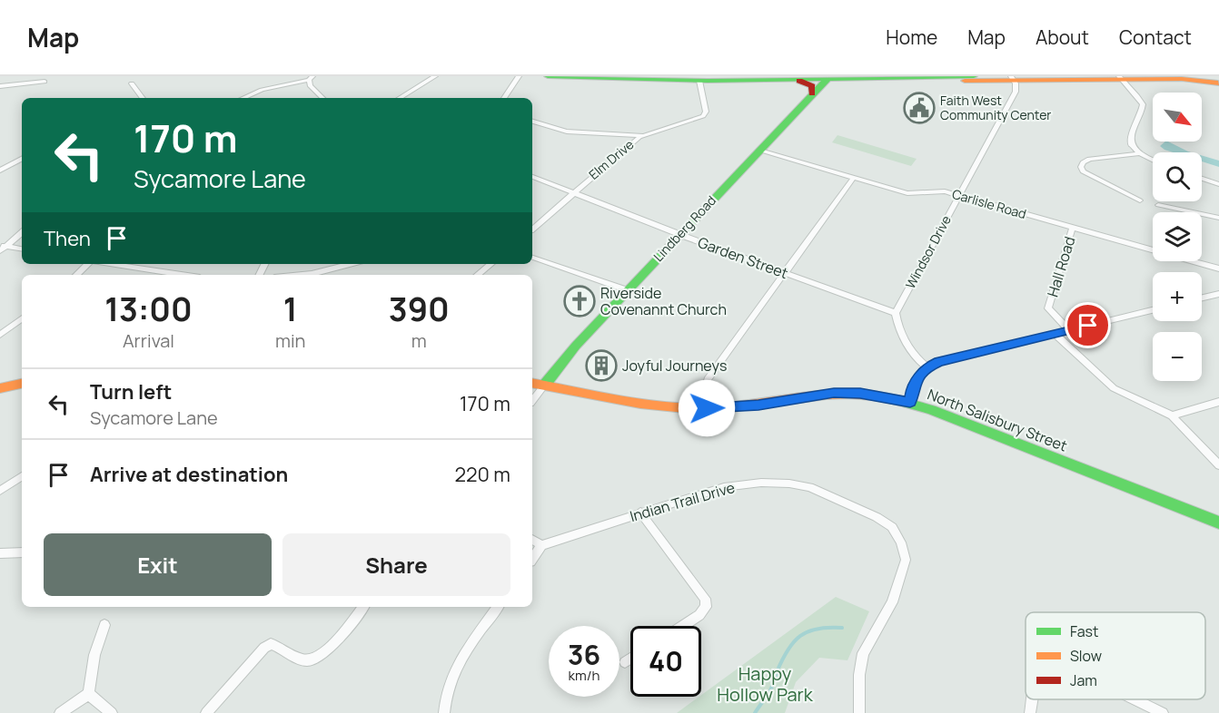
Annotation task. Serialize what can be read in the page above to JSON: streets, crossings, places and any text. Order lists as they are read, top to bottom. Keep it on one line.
{"streets":{"street":["Elm Drive","Carlisle Road","Lindberg Road","Windsor Drive","Garden Street","Hall Road","North Salisbury Street","Indian Trail Drive"]},"crossings":[["Elm Drive","Garden Street"],["Carlisle Road","Lindberg Road"],["Carlisle Road","Windsor Drive"],["Carlisle Road","Hall Road"],["Lindberg Road","Garden Street"],["Lindberg Road","North Salisbury Street"],["Windsor Drive","Garden Street"]],"parks":["Happy Hollow Park"],"places":{"public building":["Faith West Community Center"],"church":["Riverside Covenannt Church"],"building":["Joyful Journeys"]},"legend":["Fast","Slow","Jam"],"north":"bottom right","page":{"header":"Map","nav":["Home","Map","About","Contact"],"map_buttons":["+","−"],"turn":["170 m","Sycamore Lane"],"then":"Then","eta":["13:00","Arrival","1","min","390","m"],"list":[{"name":"Turn left","note":"Sycamore Lane","value":"170 m"},{"name":"Arrive at destination","value":"220 m"}],"buttons":["Exit","Share"],"speed":"36 km/h","limit":"40"}}
